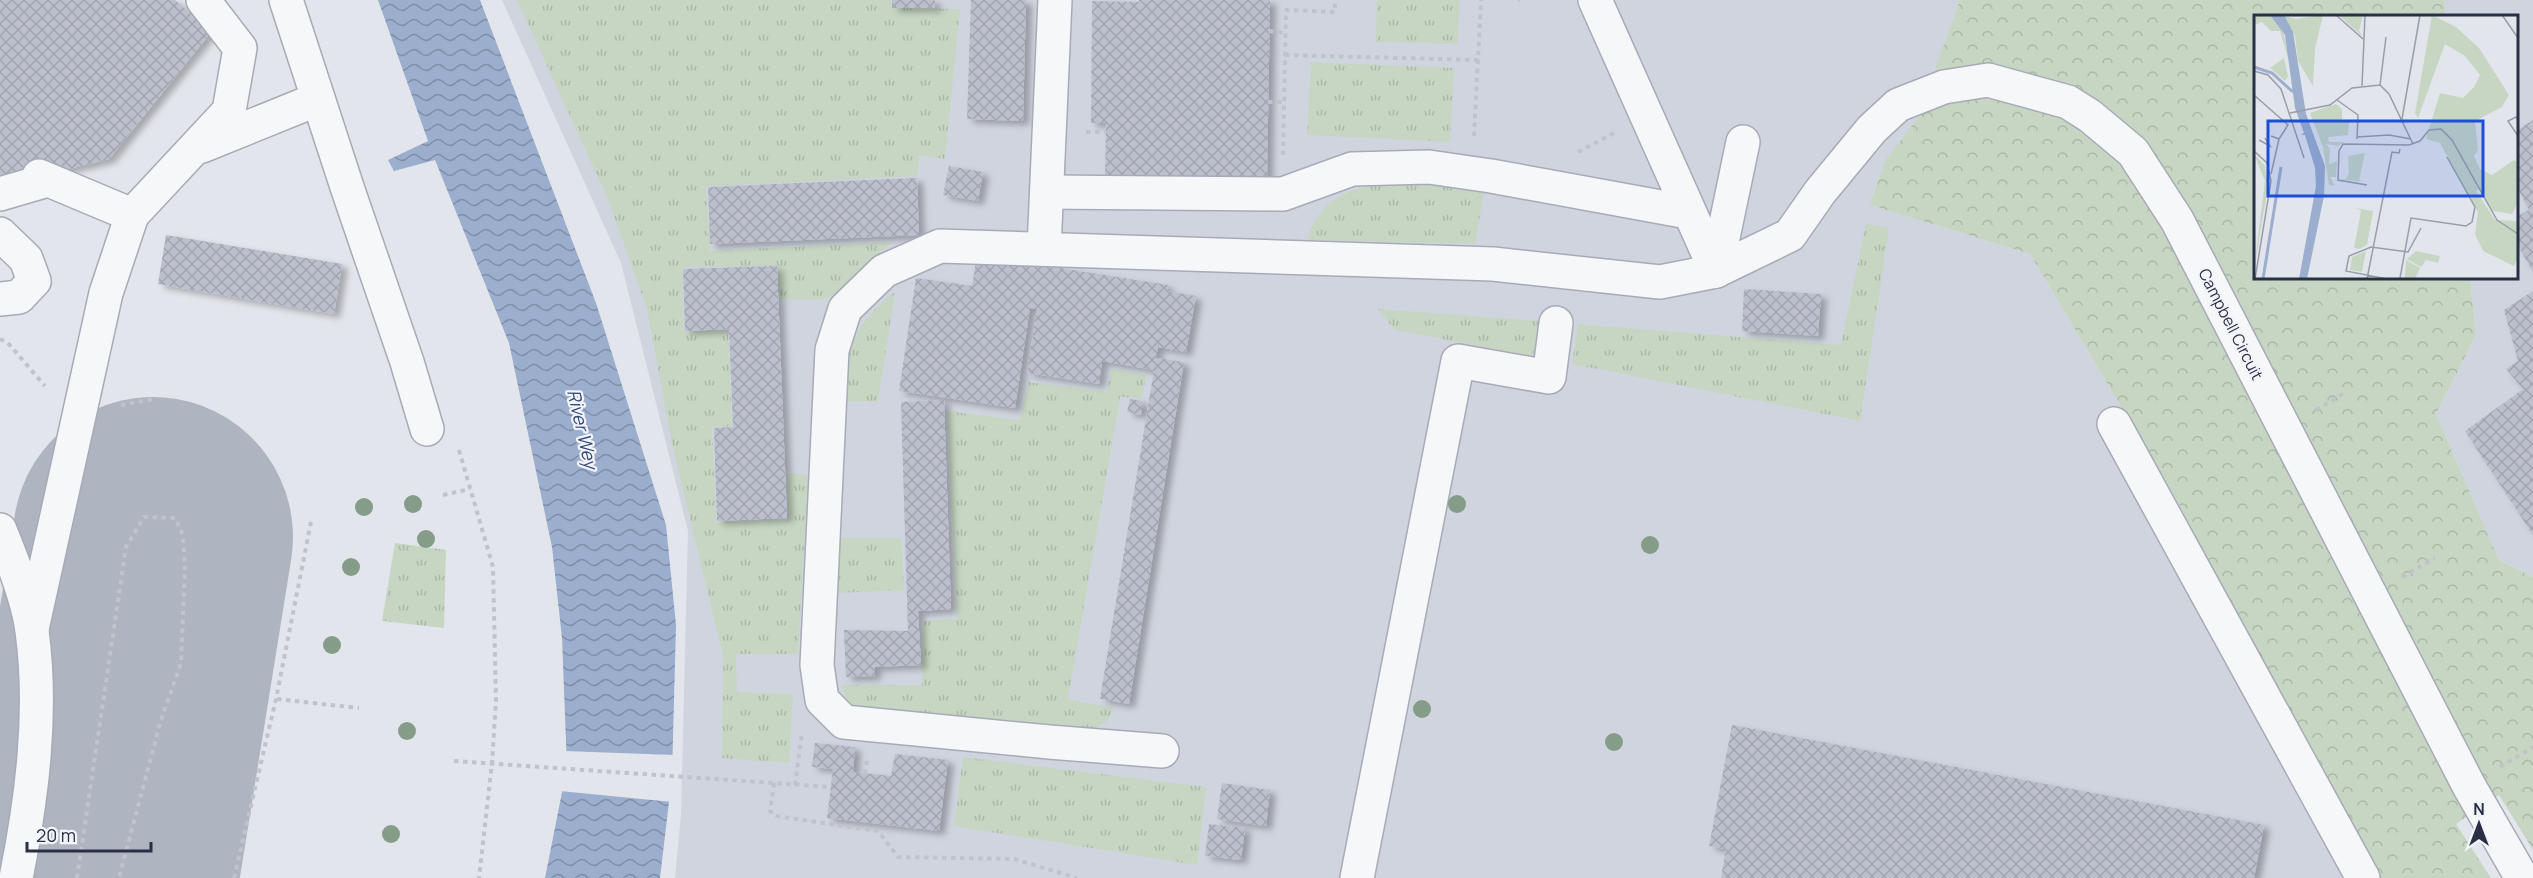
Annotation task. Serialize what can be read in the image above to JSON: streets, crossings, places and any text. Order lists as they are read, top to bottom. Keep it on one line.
{"streets":{"lane":["Campbell Circuit"]},"water":["River Wey"],"scale_bar":"20 m","north":"top"}
